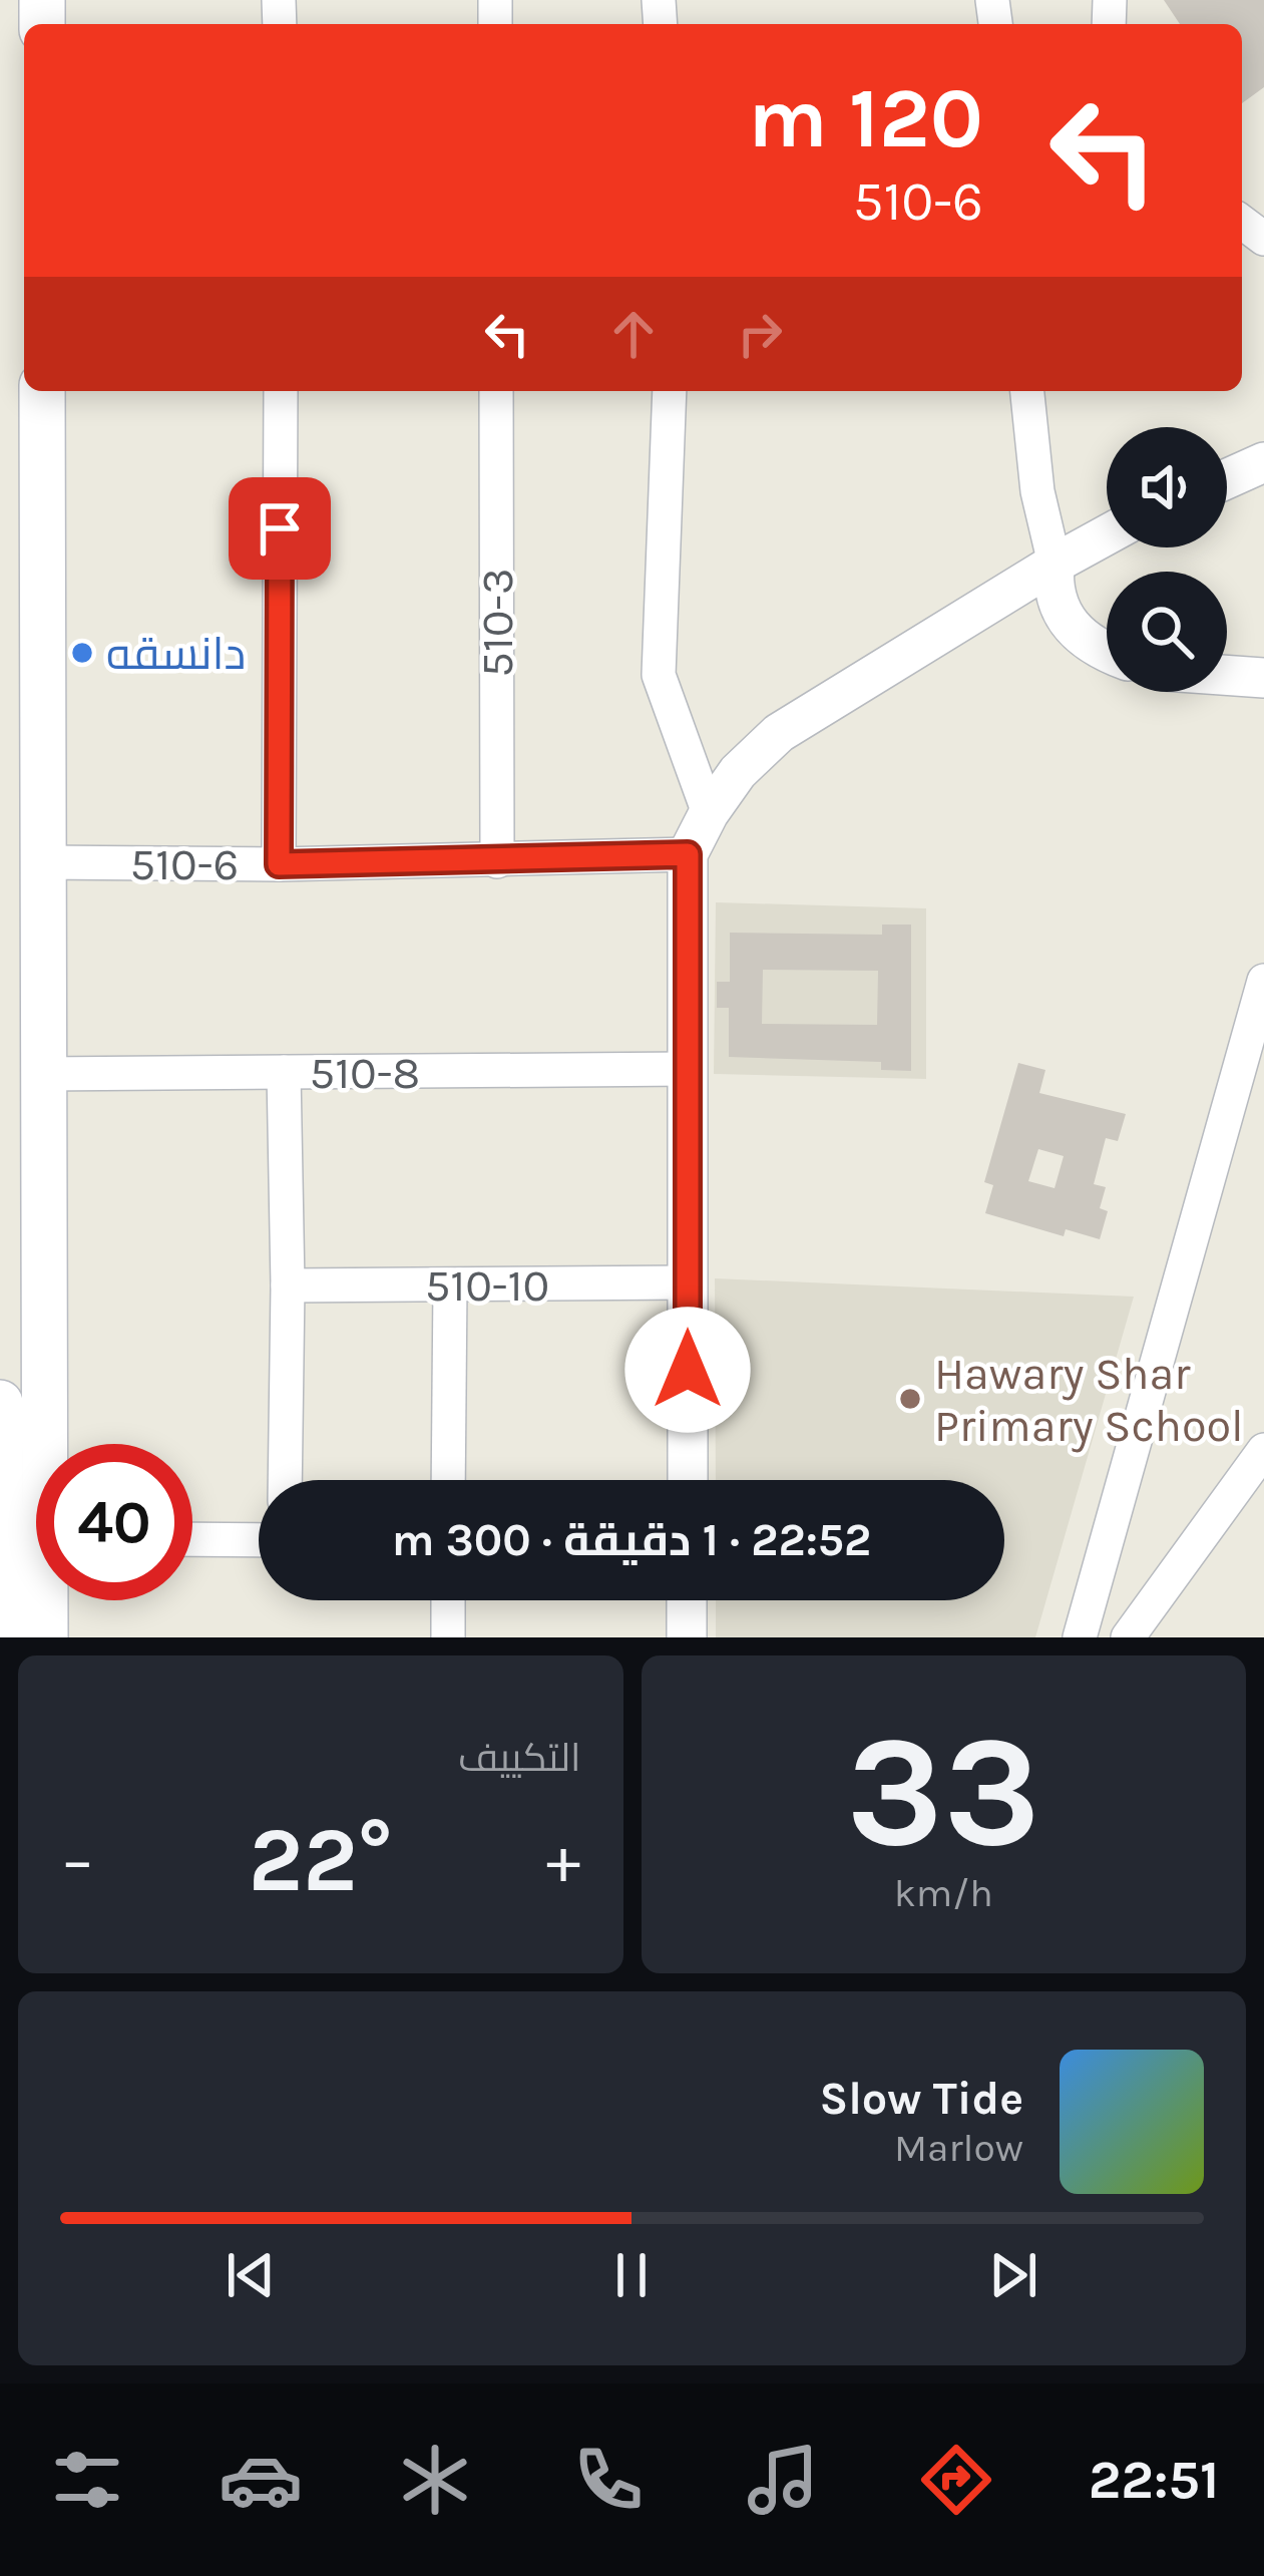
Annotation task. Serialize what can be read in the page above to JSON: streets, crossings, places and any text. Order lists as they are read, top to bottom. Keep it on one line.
{"streets":{"street":["510-3","510-6","510-8","510-10"]},"crossings":[["510-3","510-6"]],"places":["دانسقه","Hawary Shar Primary School"],"page":{"turn":["120 m","510-6"],"limit":"40","trip":"22:52 · 1 دقيقة · 300 m","tile":[["33","km/h"],"التكييف"],"heat":["−","22°","+"],"song":["Slow Tide","Marlow"],"tabs":"22:51"}}
